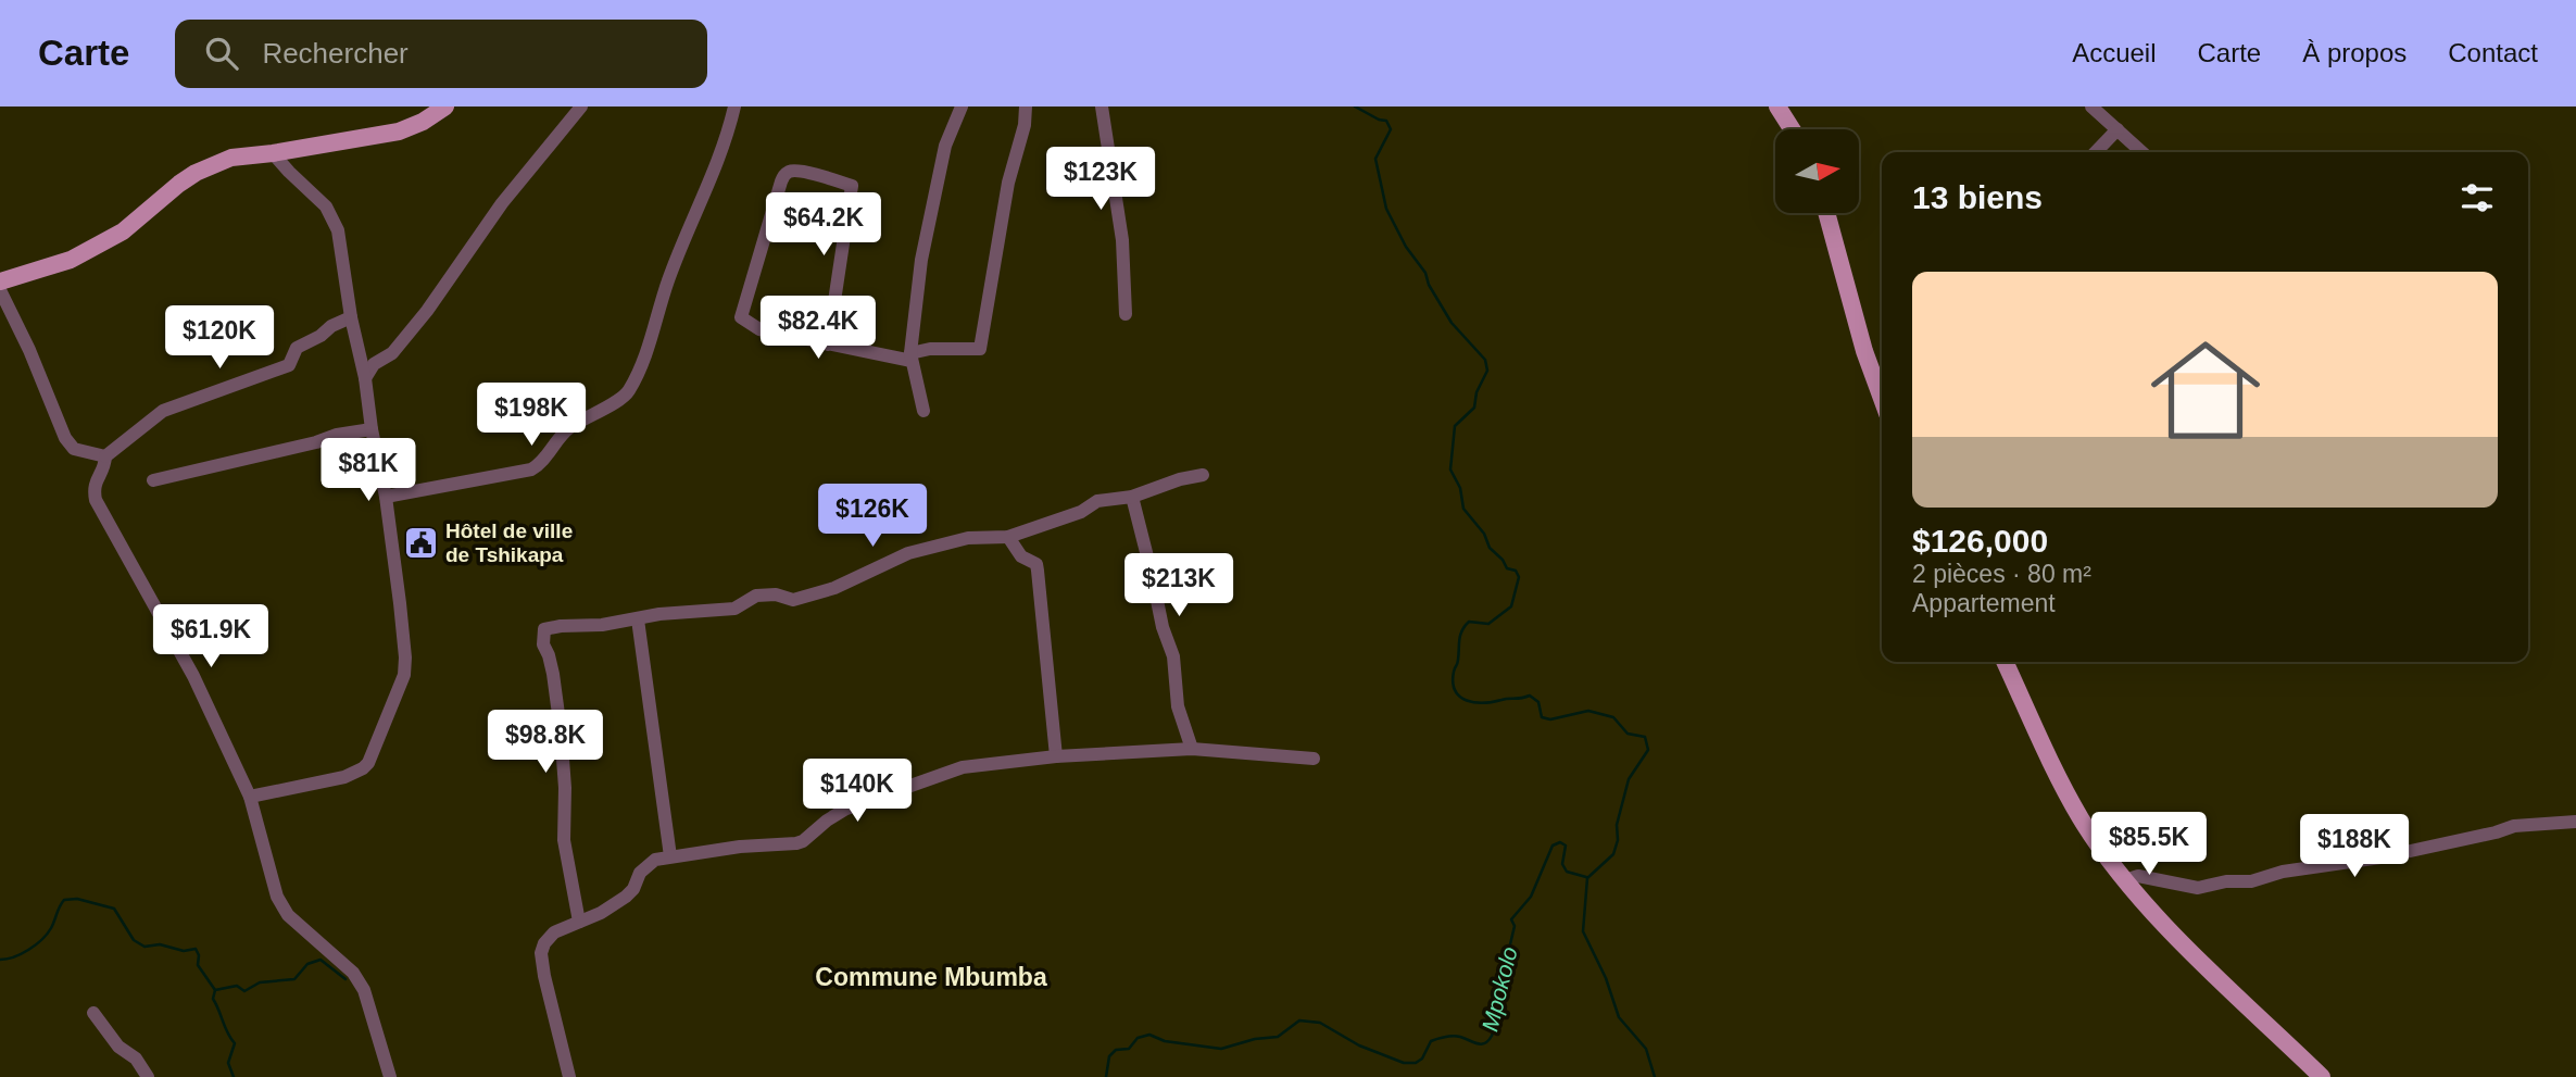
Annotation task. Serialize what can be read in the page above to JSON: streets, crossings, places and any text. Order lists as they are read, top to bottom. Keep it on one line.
{"districts":["Commune Mbumba"],"water":["Mpokolo"],"places":{"public building":["Hôtel de ville de Tshikapa"]},"north":"right","page":{"header":"Carte","search":"Rechercher","nav":["Accueil","Carte","À propos","Contact"],"price":["$123K","$64.2K","$82.4K","$120K","$198K","$81K","$126K","$213K","$61.9K","$98.8K","$140K","$85.5K","$188K"],"heading":"13 biens","list":[{"name":"$126,000","note":"2 pièces · 80 m² · Appartement"}]}}
